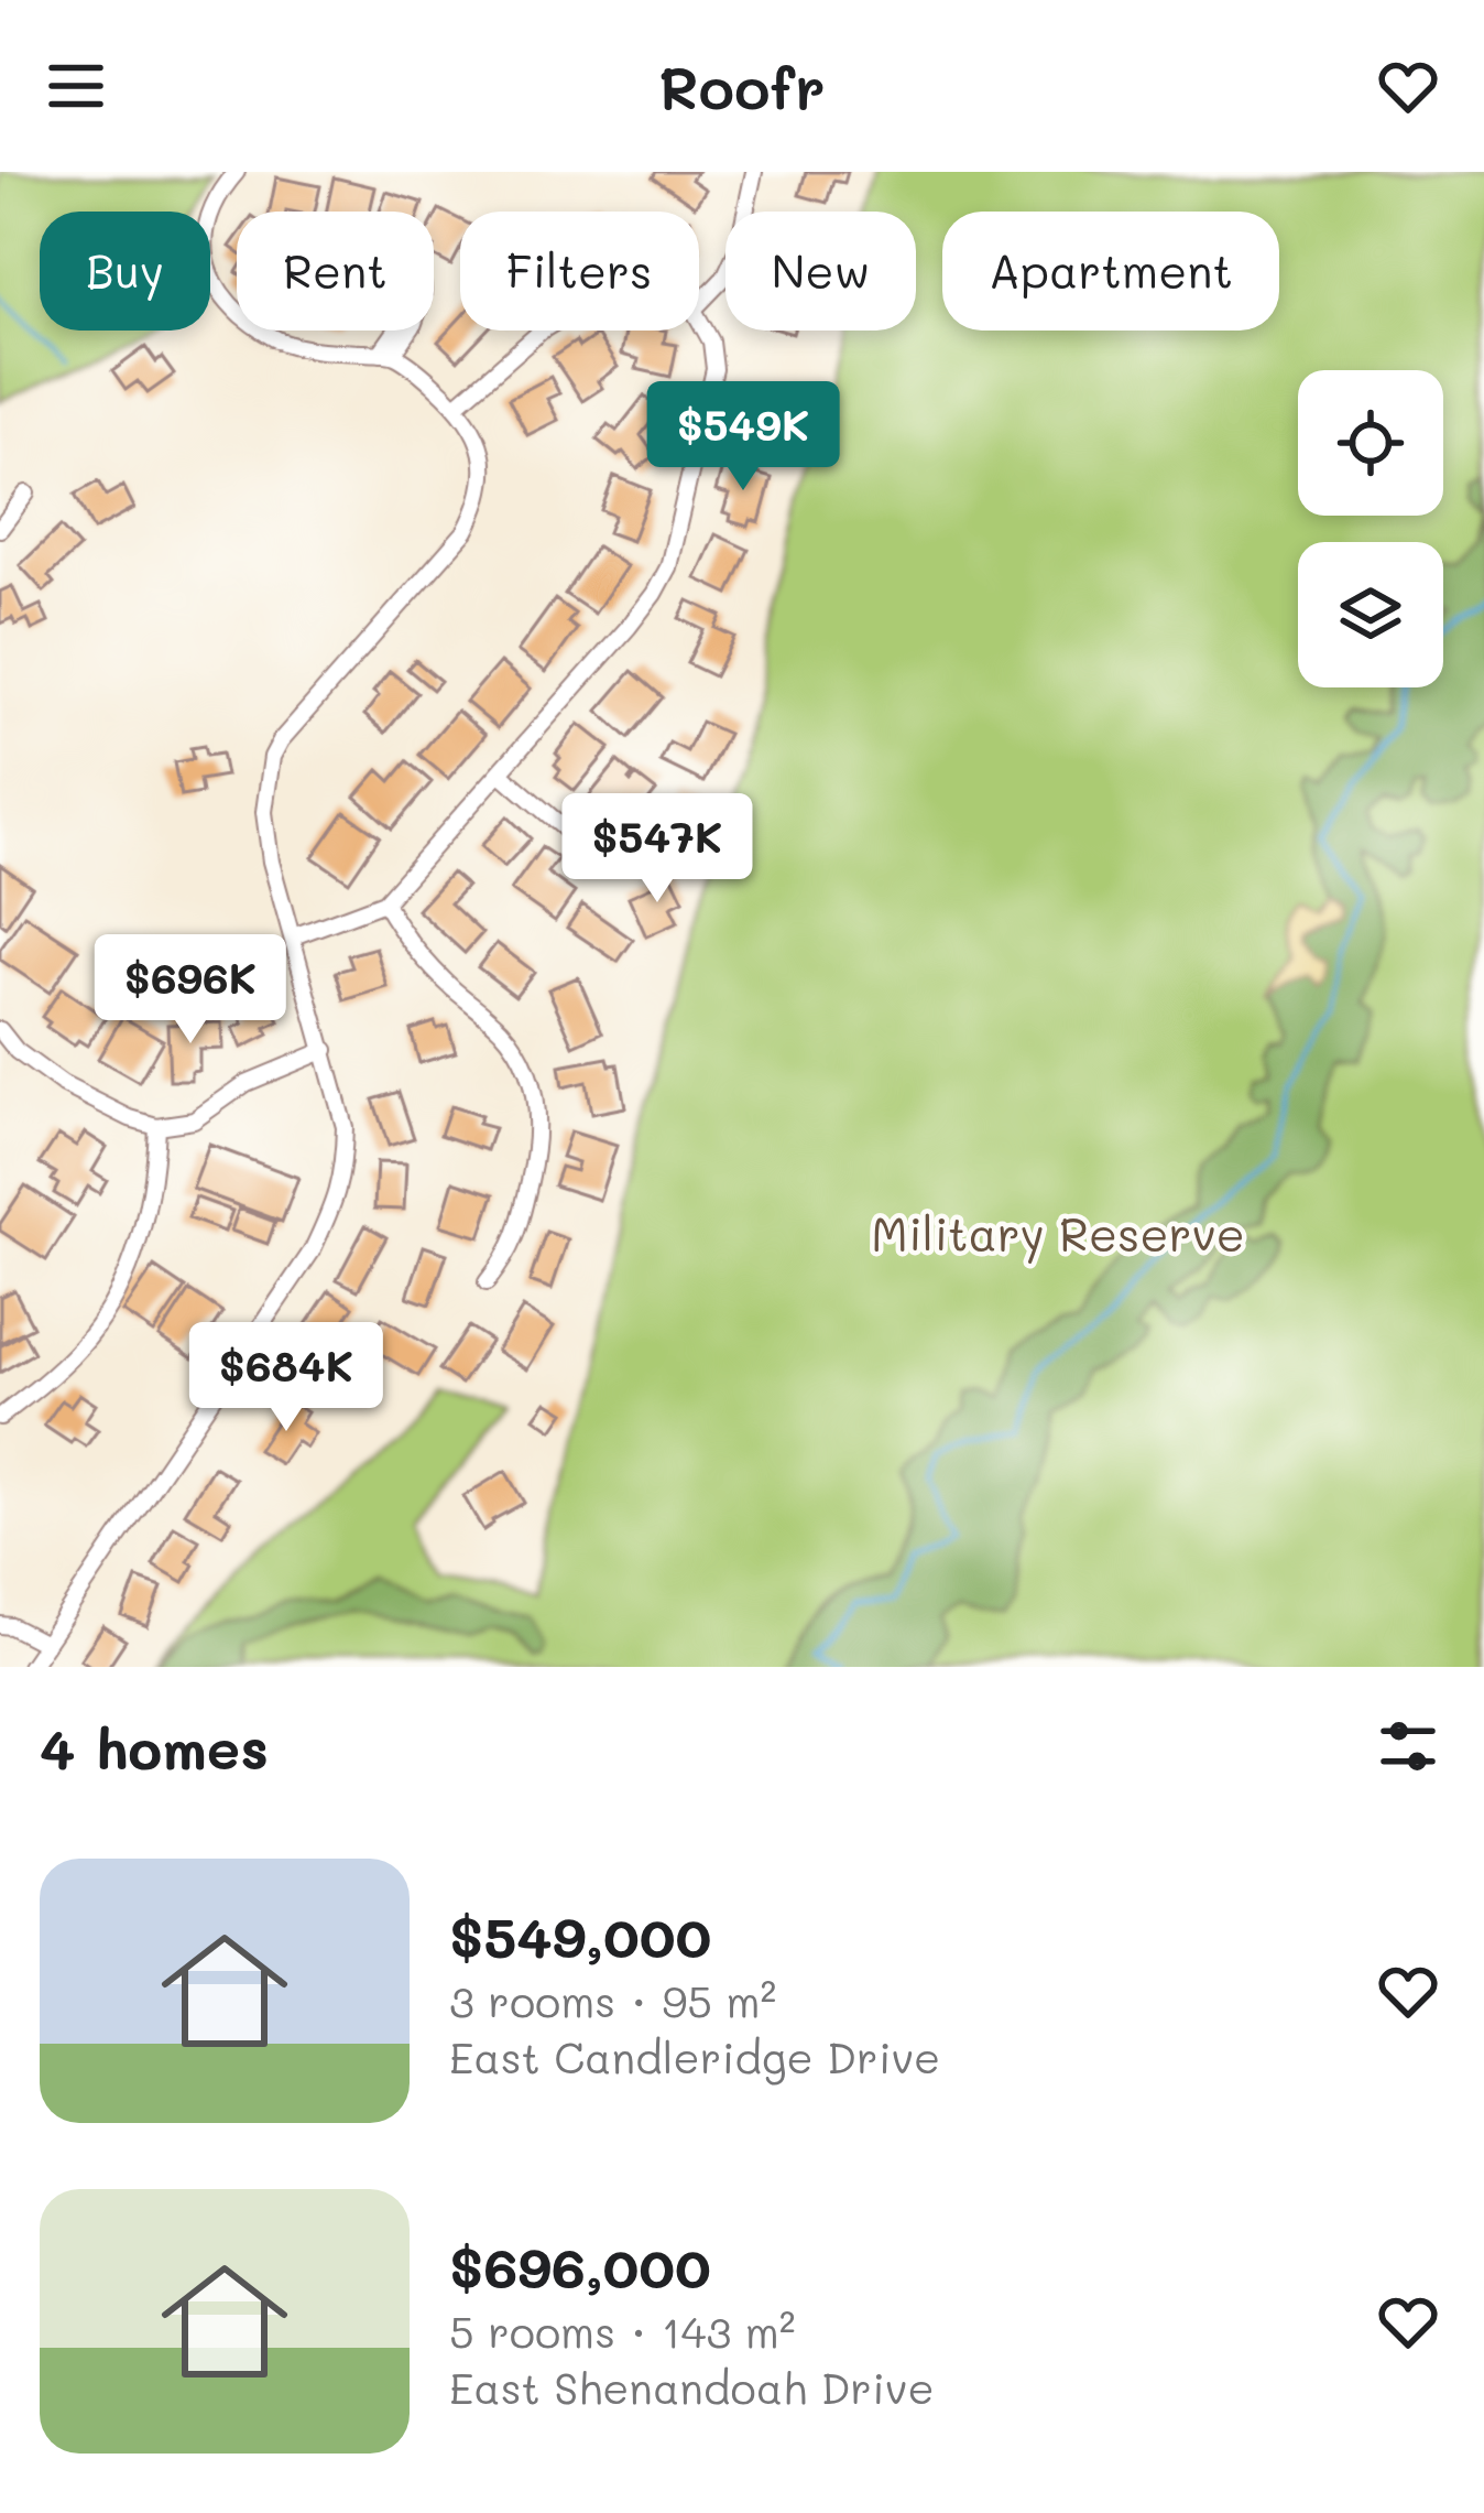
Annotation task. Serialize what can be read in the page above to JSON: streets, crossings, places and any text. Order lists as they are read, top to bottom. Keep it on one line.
{"parks":["Military Reserve"],"page":{"header":"Roofr","chip":["Buy","Rent","Filters","New","Apartment"],"price":["$549K","$547K","$696K","$684K"],"heading":"4 homes","list":[{"name":"$549,000","note":"3 rooms · 95 m² · East Candleridge Drive"},{"name":"$696,000","note":"5 rooms · 143 m² · East Shenandoah Drive"}]}}
